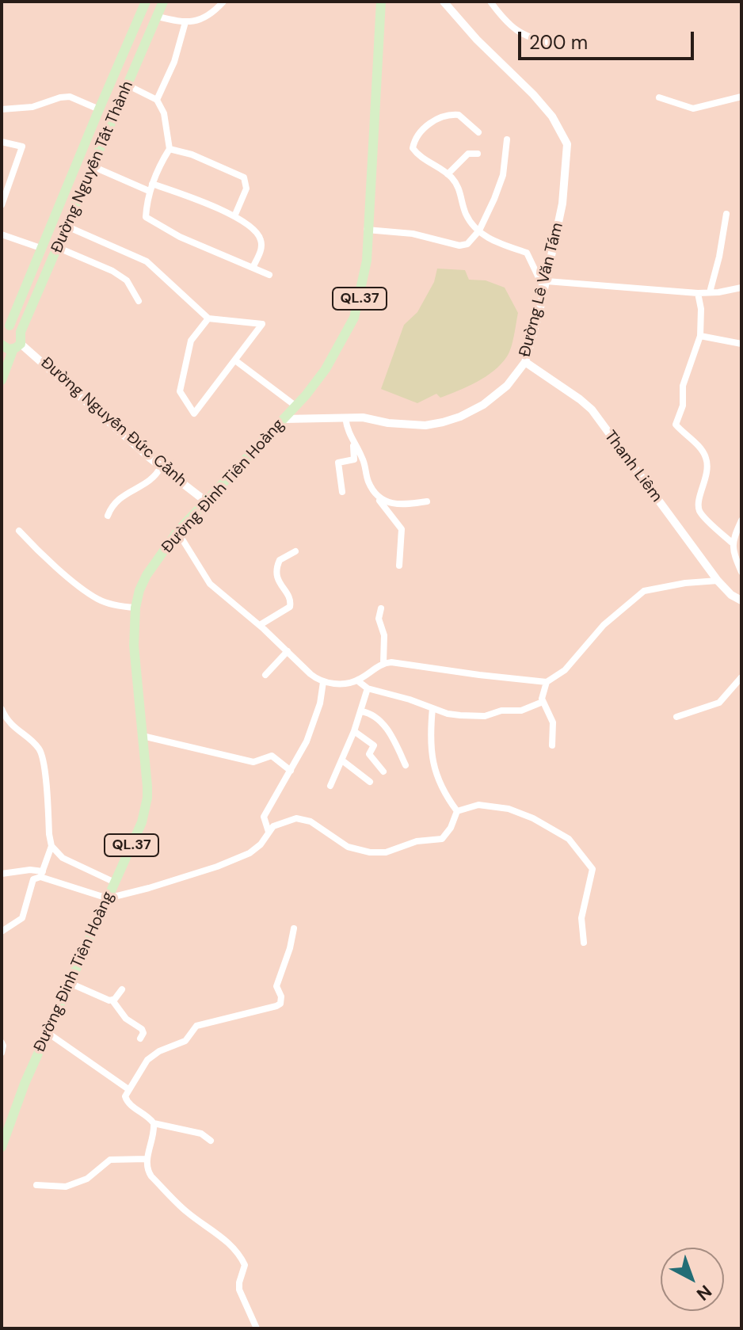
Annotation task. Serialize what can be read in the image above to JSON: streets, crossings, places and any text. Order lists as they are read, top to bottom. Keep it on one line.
{"streets":{"main road":["Đường Nguyễn Tất Thành","QL.37","Đường Đinh Tiên Hoàng"],"street":["Đường Lê Văn Tám","Đường Nguyễn Đức Cảnh","Thanh Liêm"]},"crossings":[["Đường Lê Văn Tám","Thanh Liêm"],["Đường Lê Văn Tám","Đường Đinh Tiên Hoàng"],["Đường Nguyễn Đức Cảnh","Đường Đinh Tiên Hoàng"]],"scale_bar":"200 m","north":"bottom right"}
